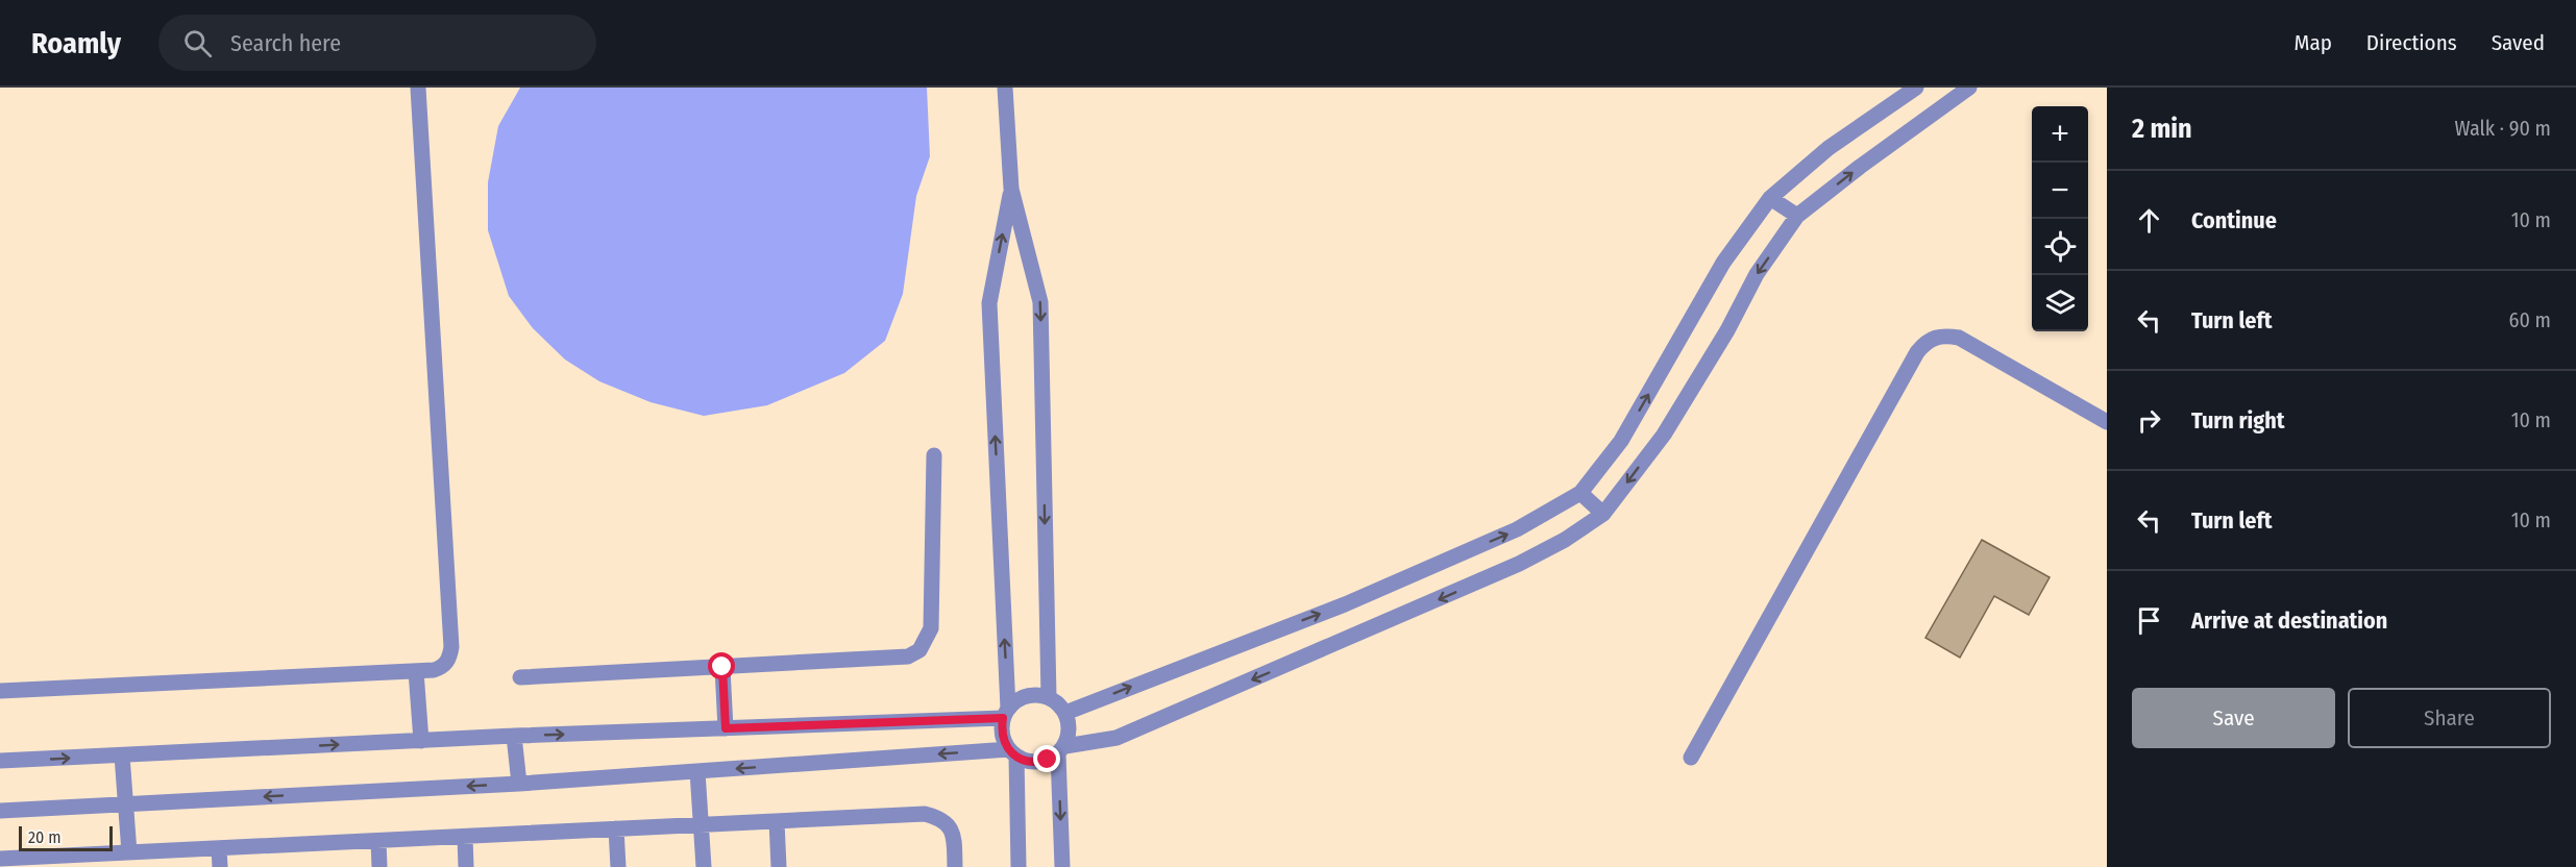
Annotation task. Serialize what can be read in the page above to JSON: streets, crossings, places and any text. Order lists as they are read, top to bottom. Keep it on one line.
{"scale_bar":"20 m","page":{"header":"Roamly","search":"Search here","nav":["Map","Directions","Saved"],"heading":["2 min","Walk · 90 m"],"map_buttons":["+","−"],"list":[["Continue","10 m"],["Turn left","60 m"],["Turn right","10 m"],["Turn left","10 m"],"Arrive at destination"],"buttons":["Save","Share"],"scale":"20 m"}}
